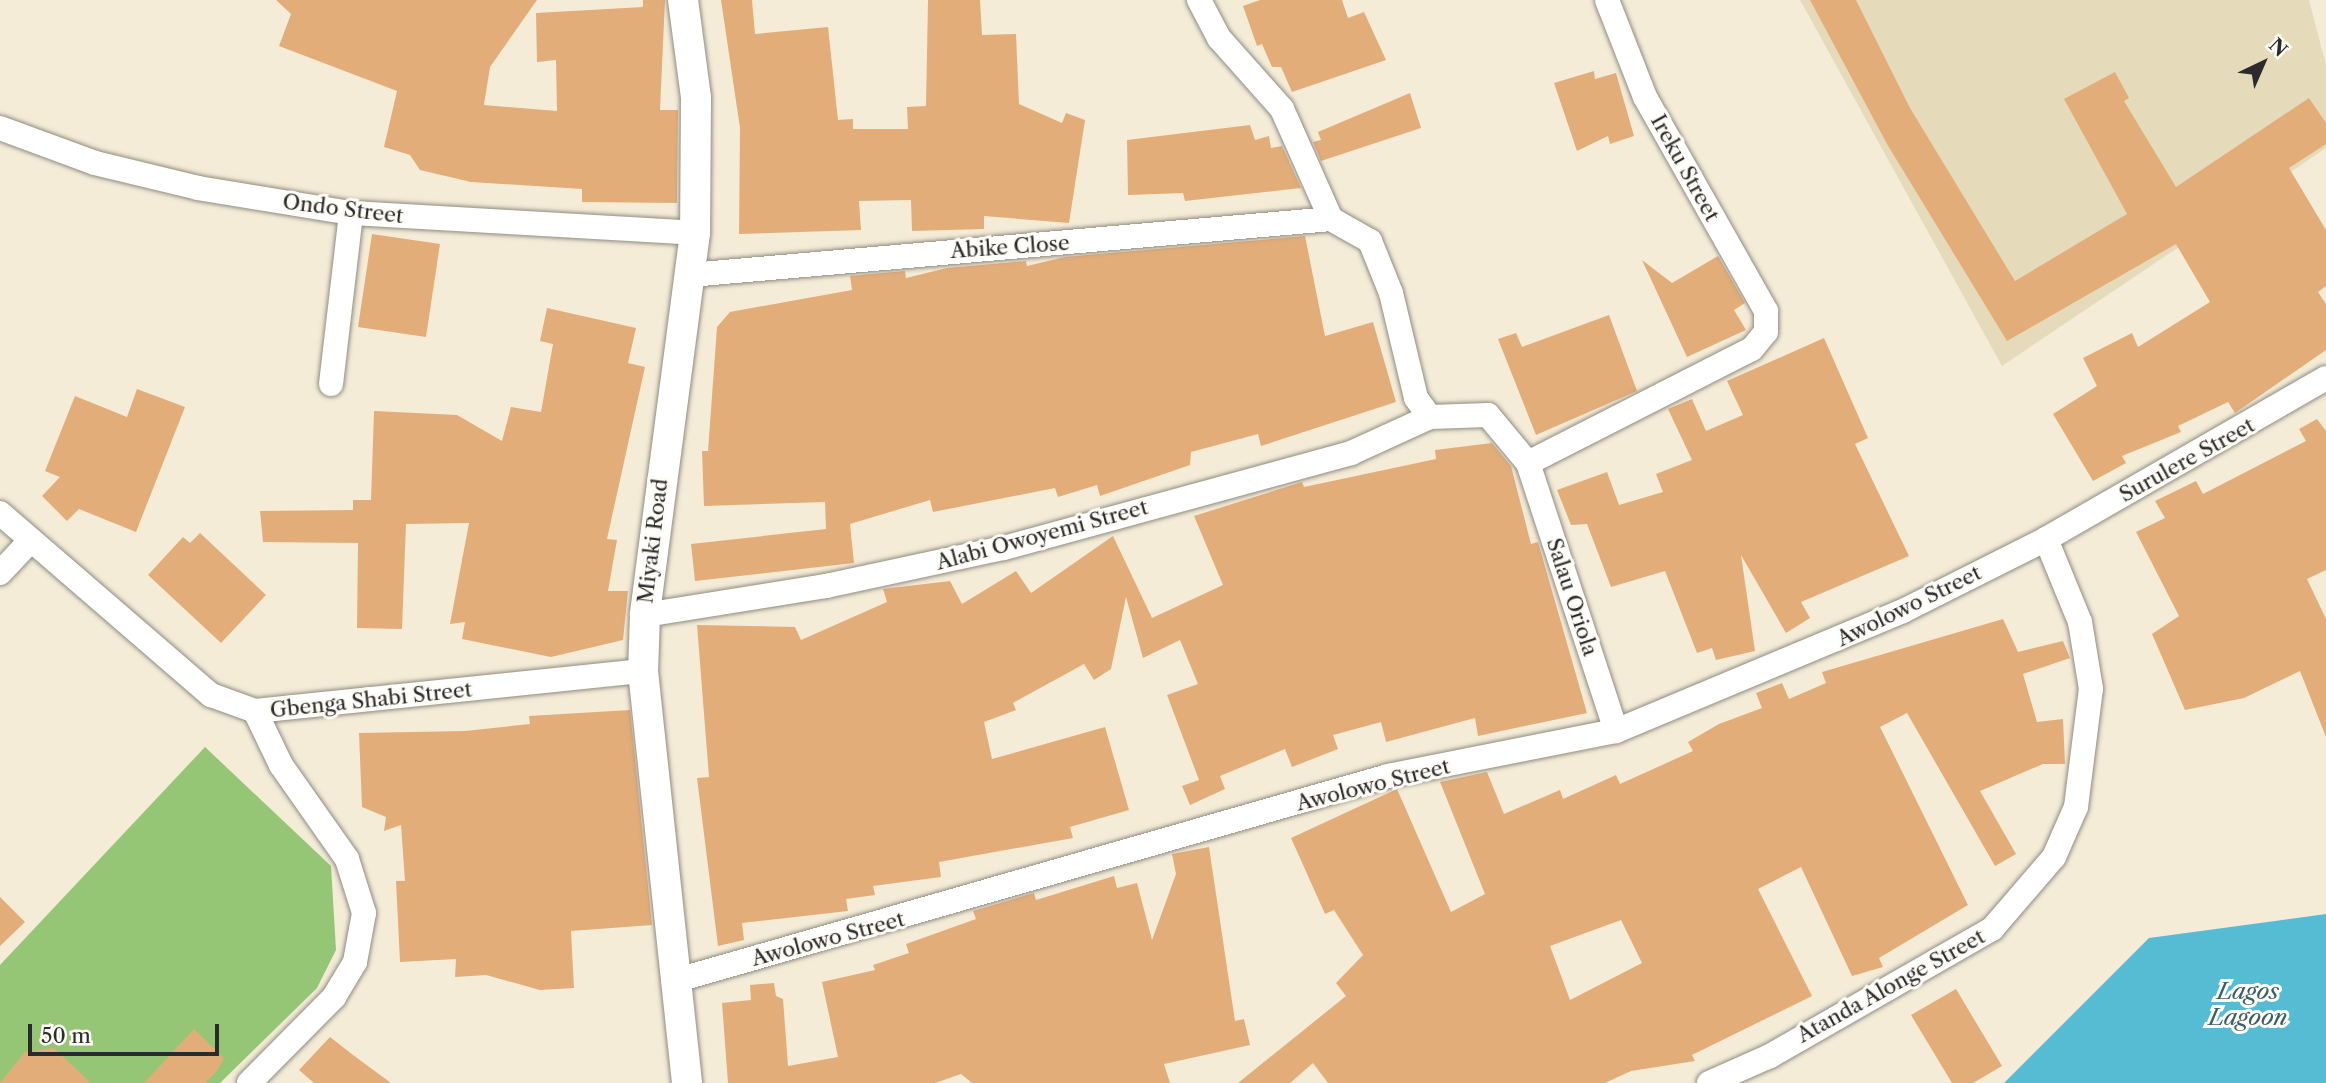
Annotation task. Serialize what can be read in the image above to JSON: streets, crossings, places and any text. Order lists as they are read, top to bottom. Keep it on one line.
{"streets":{"street":["Ireku Street","Ondo Street","Abike Close","Surulere Street","Alabi Owoyemi Street","Miyaki Road","Salau Oriola","Awolowo Street","Gbenga Shabi Street","Atanda Alonge Street"]},"crossings":[["Ireku Street","Salau Oriola"],["Ondo Street","Miyaki Road"],["Abike Close","Miyaki Road"],["Surulere Street","Awolowo Street"],["Surulere Street","Atanda Alonge Street"],["Alabi Owoyemi Street","Miyaki Road"],["Miyaki Road","Awolowo Street"],["Miyaki Road","Gbenga Shabi Street"],["Salau Oriola","Awolowo Street"],["Awolowo Street","Atanda Alonge Street"]],"water":["Lagos Lagoon"],"scale_bar":"50 m","north":"top right"}
